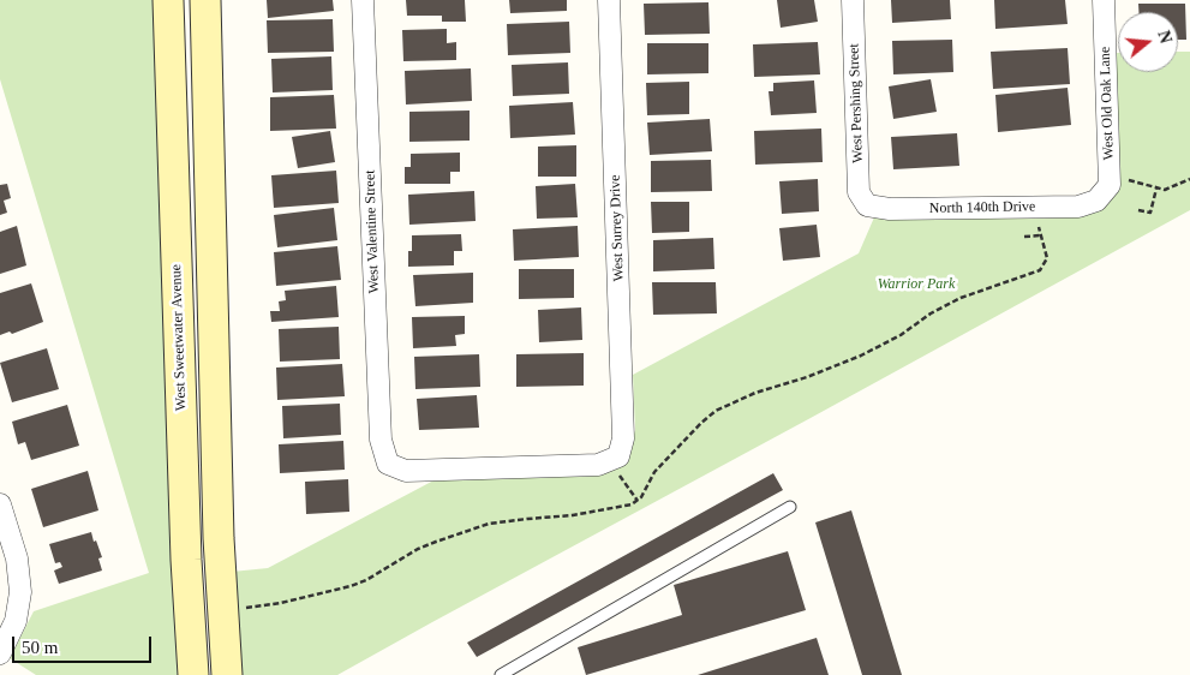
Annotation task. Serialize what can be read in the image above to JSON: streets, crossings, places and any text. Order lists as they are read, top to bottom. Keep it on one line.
{"streets":{"street":["West Pershing Street","West Old Oak Lane","North 140th Drive","West Surrey Drive","West Valentine Street","West Sweetwater Avenue"]},"crossings":[["West Pershing Street","North 140th Drive"],["West Old Oak Lane","North 140th Drive"],["West Surrey Drive","West Valentine Street"]],"parks":["Warrior Park"],"scale_bar":"50 m","north":"right"}
